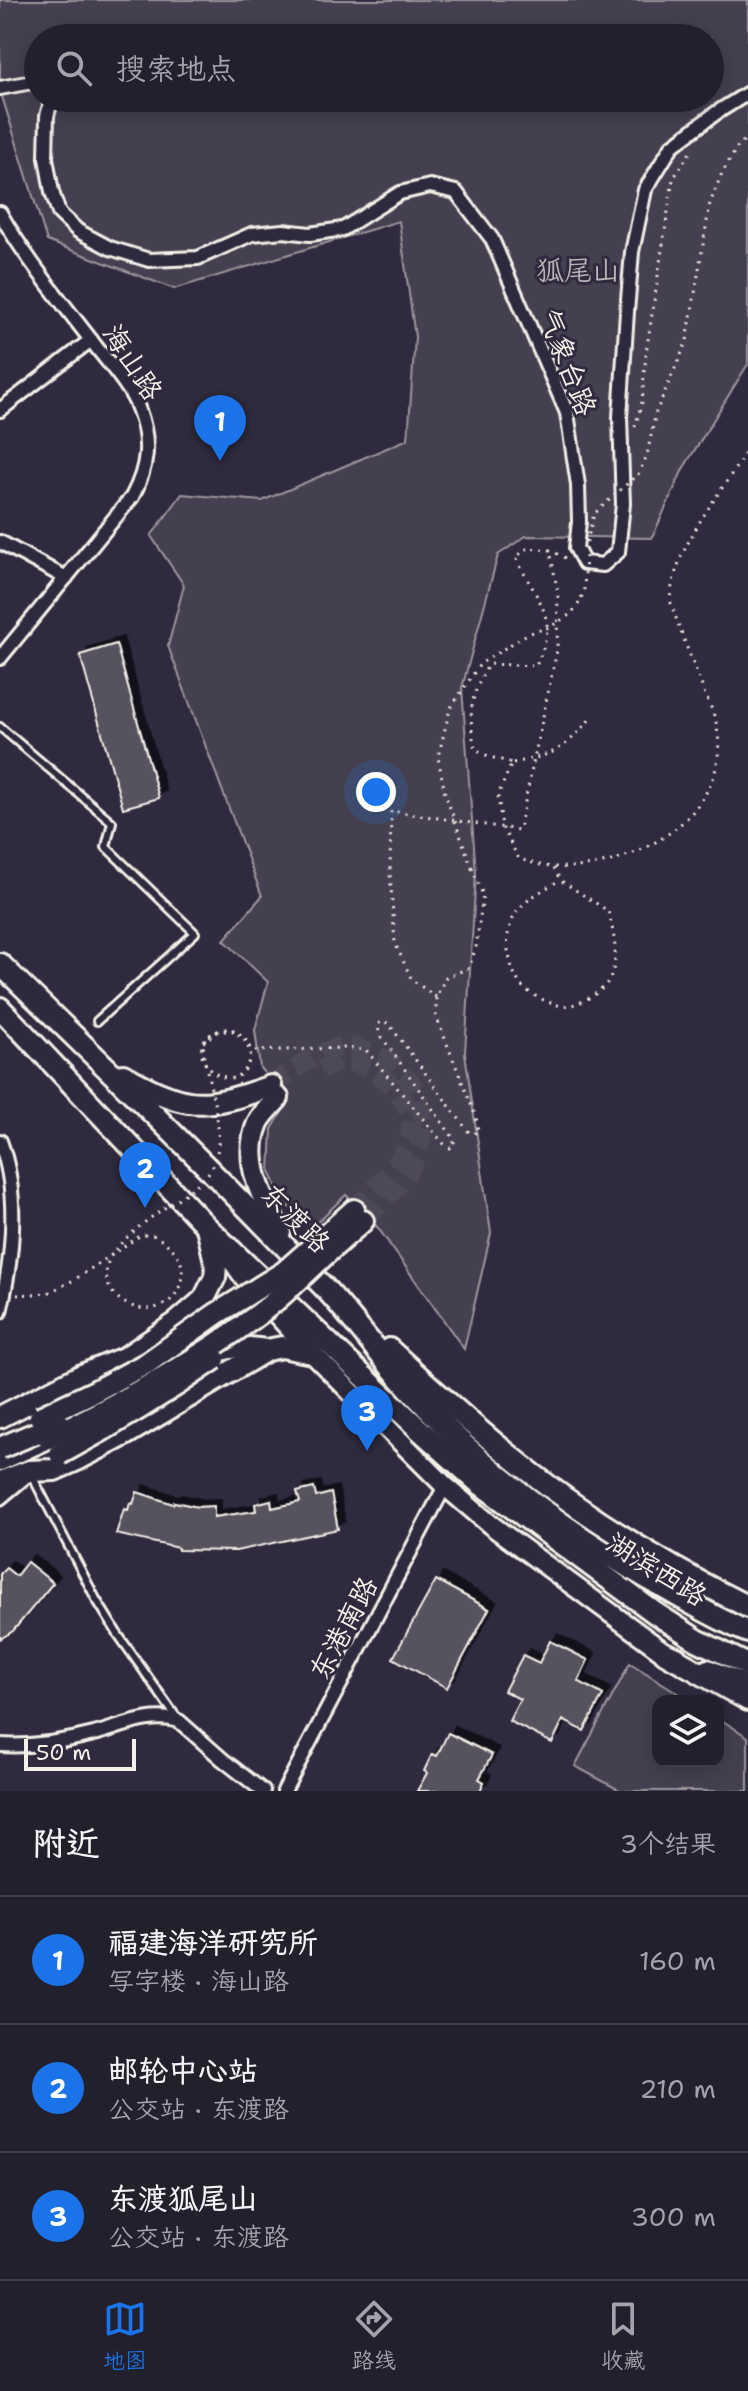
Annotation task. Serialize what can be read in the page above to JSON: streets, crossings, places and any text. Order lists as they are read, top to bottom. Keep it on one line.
{"streets":{"main road":["东渡路","湖滨西路"],"street":["海山路","气象台路","东港南路"]},"crossings":[["东渡路","湖滨西路"]],"parks":["狐尾山"],"scale_bar":"50 m","page":{"search":"搜索地点","pins":["1","2","3"],"scale":"50 m","heading":["附近","3个结果"],"list":[{"mark":"1","name":"福建海洋研究所","note":"写字楼 · 海山路","value":"160 m"},{"mark":"2","name":"邮轮中心站","note":"公交站 · 东渡路","value":"210 m"},{"mark":"3","name":"东渡狐尾山","note":"公交站 · 东渡路","value":"300 m"}],"nav":["地图","路线","收藏"]}}
